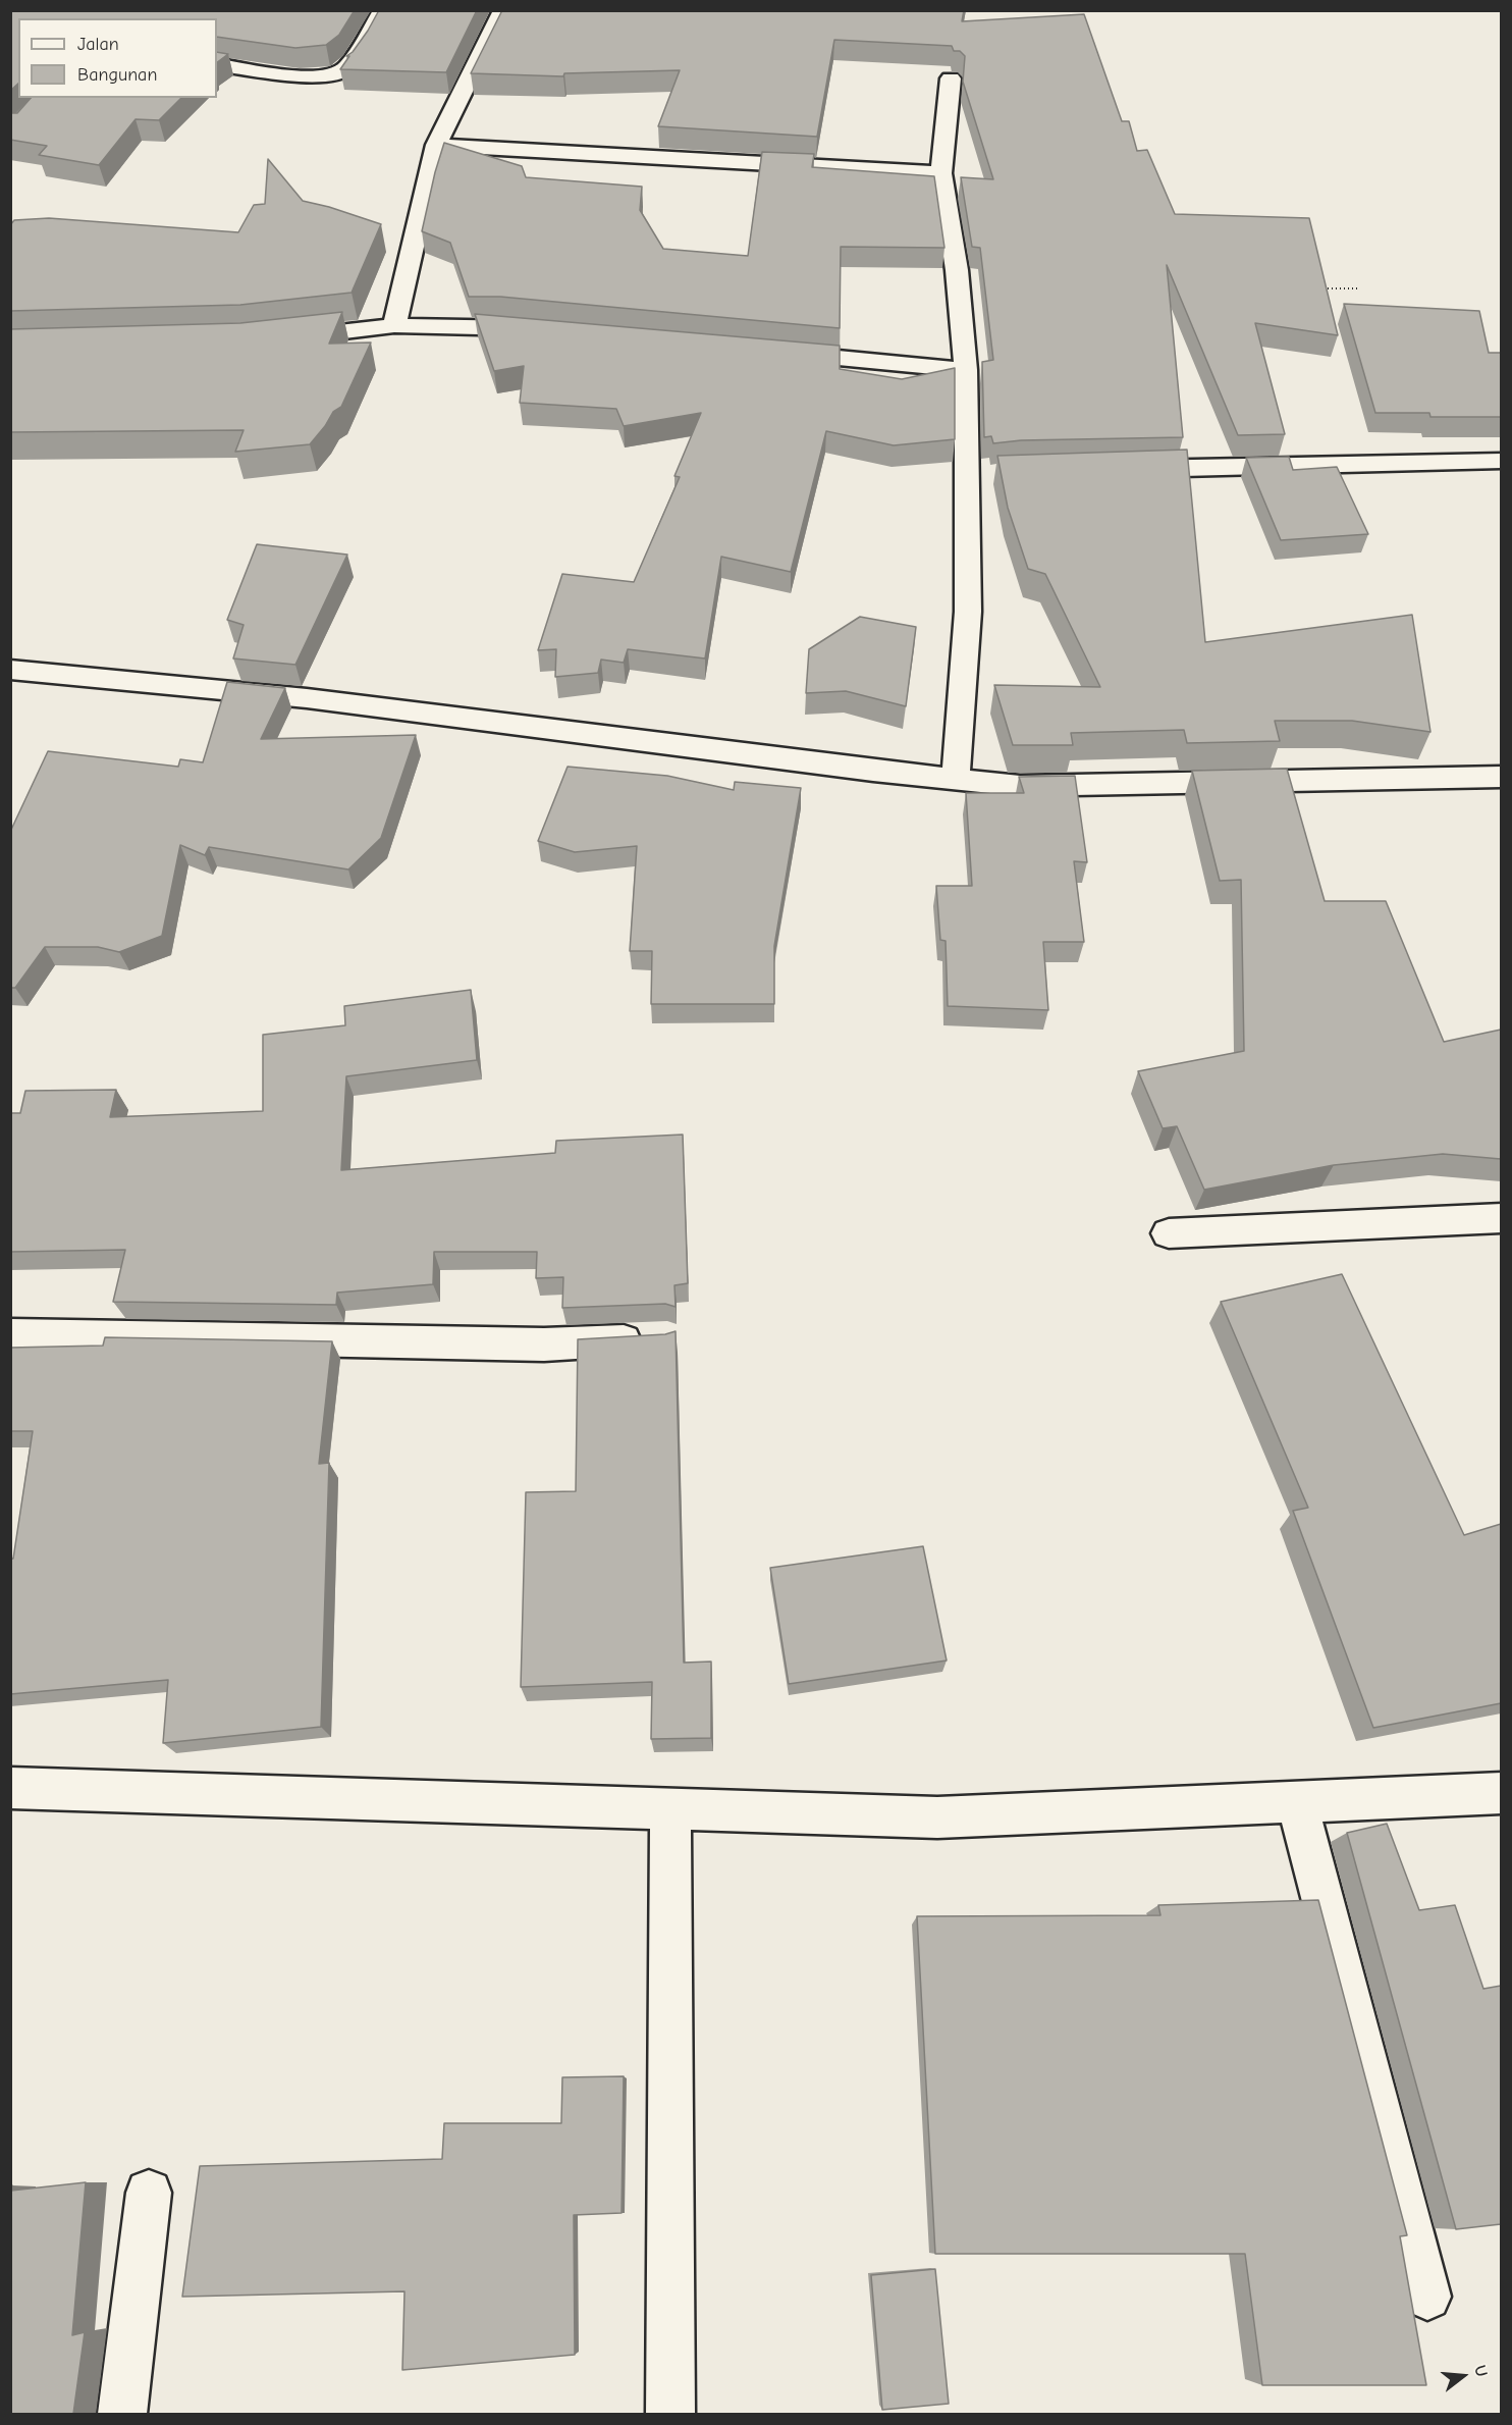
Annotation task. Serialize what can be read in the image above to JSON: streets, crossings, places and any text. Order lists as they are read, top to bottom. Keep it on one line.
{"legend":["Jalan","Bangunan"],"north":"right"}
